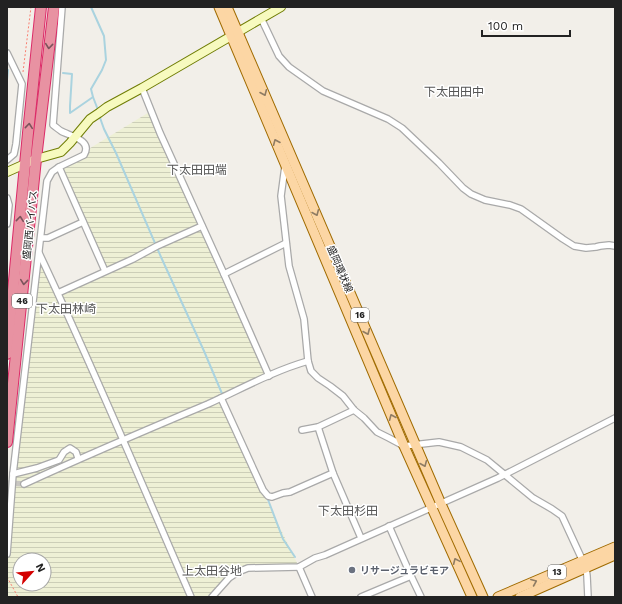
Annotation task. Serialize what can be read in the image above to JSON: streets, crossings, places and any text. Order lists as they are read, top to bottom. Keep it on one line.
{"streets":{"highway":["盛岡西バイパス","46"],"main road":["盛岡環状線","16","13"]},"districts":["下太田田中","下太田田端","下太田林崎","下太田杉田","上太田谷地"],"places":["リサージュラビモア"],"scale_bar":"100 m","north":"top right"}
